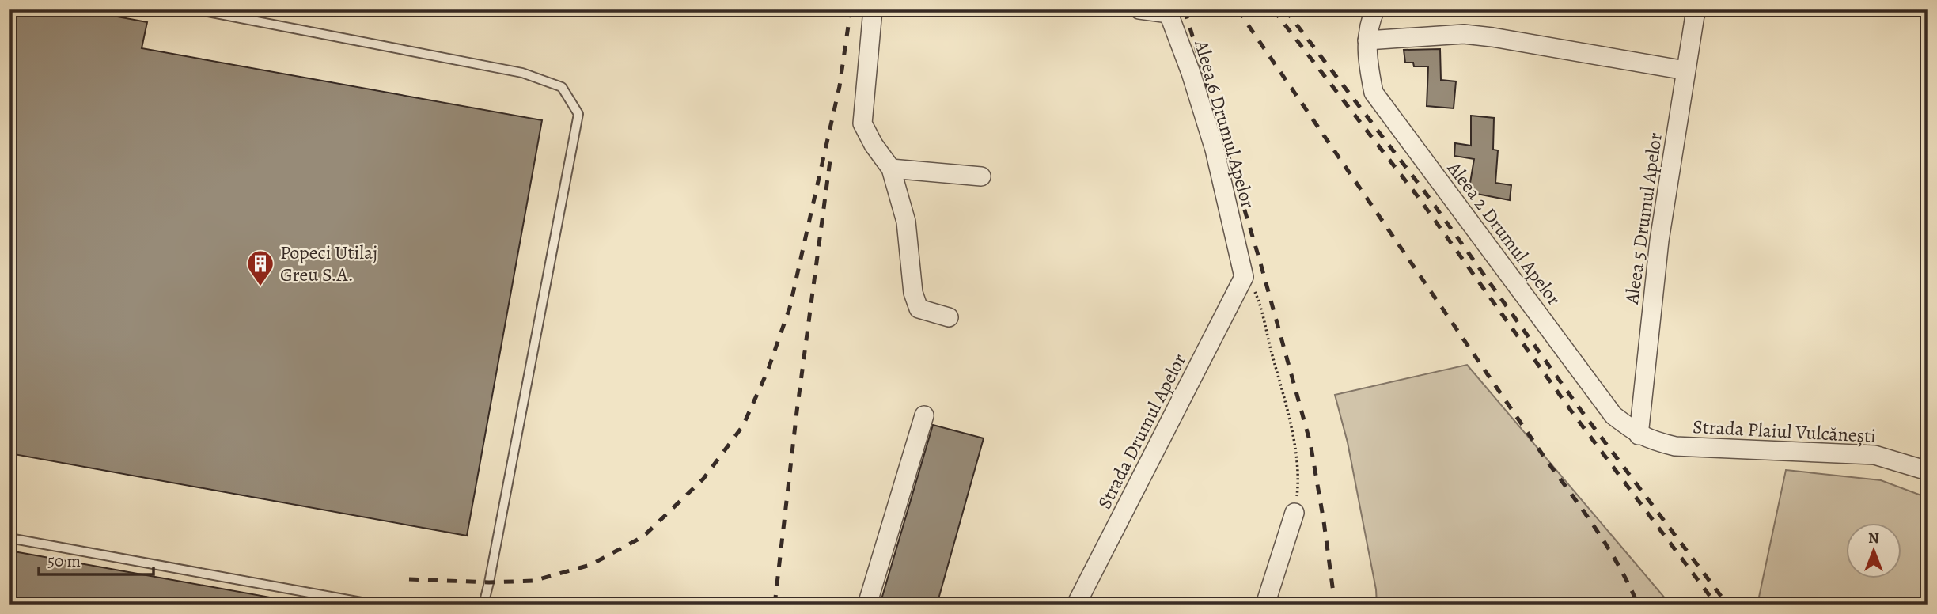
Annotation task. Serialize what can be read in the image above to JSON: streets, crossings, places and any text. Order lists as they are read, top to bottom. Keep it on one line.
{"streets":{"street":["Aleea 6 Drumul Apelor","Aleea 5 Drumul Apelor","Aleea 2 Drumul Apelor","Strada Drumul Apelor","Strada Plaiul Vulcănești"]},"crossings":[["Aleea 6 Drumul Apelor","Strada Drumul Apelor"],["Aleea 5 Drumul Apelor","Aleea 2 Drumul Apelor"],["Aleea 5 Drumul Apelor","Strada Plaiul Vulcănești"],["Aleea 2 Drumul Apelor","Strada Plaiul Vulcănești"]],"places":{"building":["Popeci Utilaj Greu S.A."]},"scale_bar":"50 m","north":"top"}
